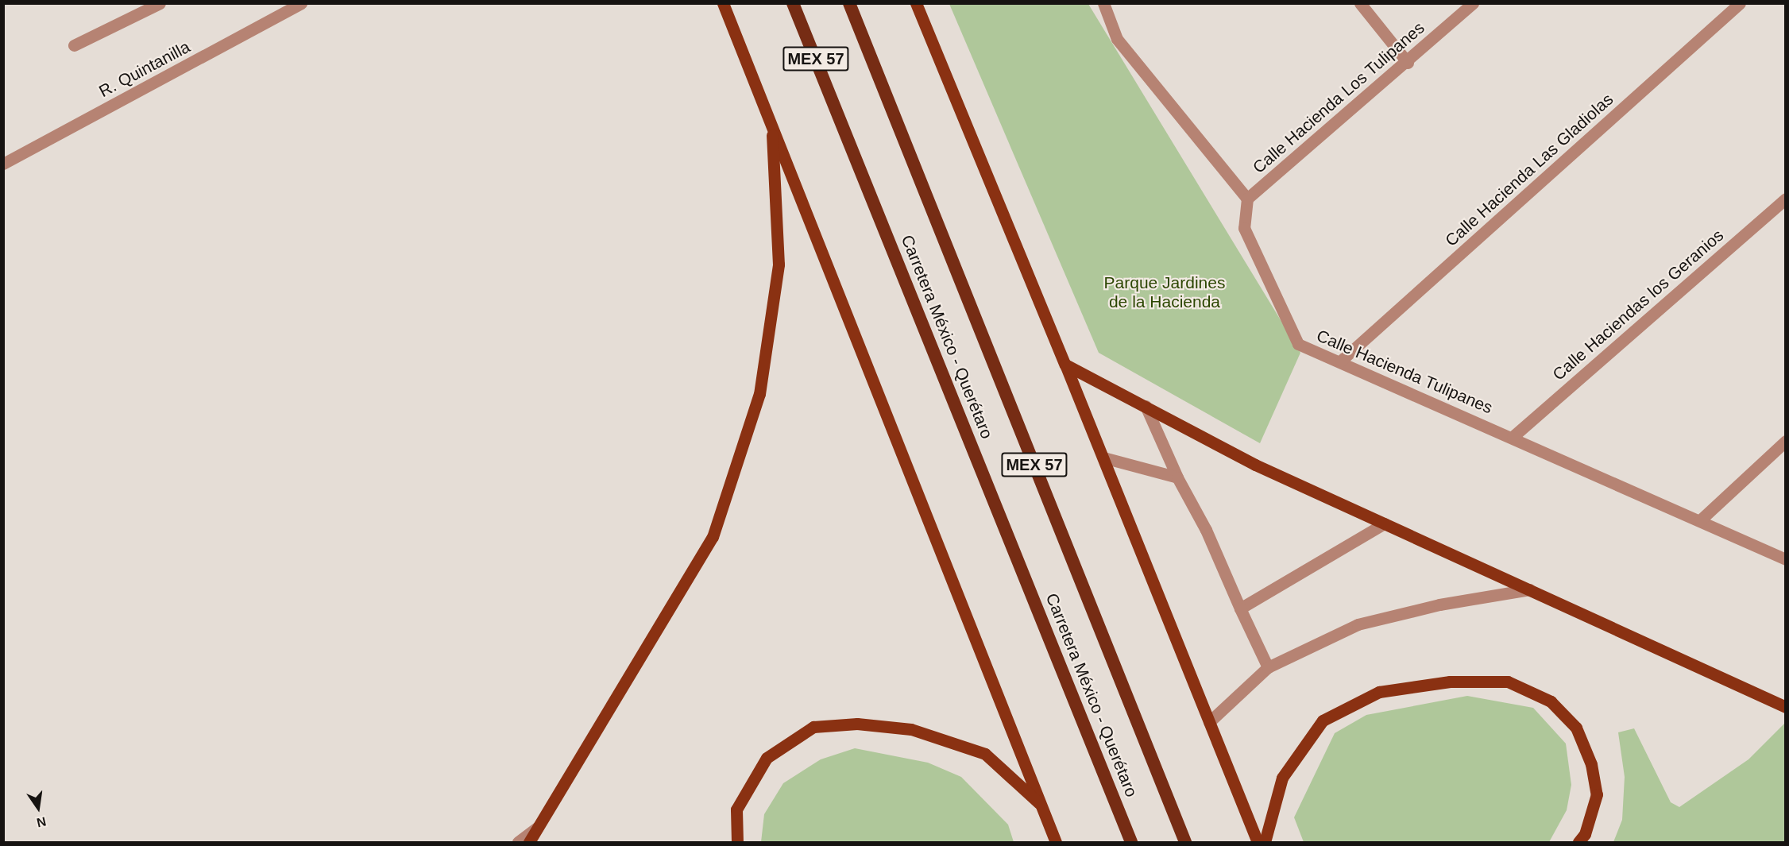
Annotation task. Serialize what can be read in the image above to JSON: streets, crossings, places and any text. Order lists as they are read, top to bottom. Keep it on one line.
{"streets":{"highway":["MEX 57","Carretera México - Querétaro"],"street":["R. Quintanilla","Calle Hacienda Los Tulipanes","Calle Hacienda Las Gladiolas","Calle Haciendas los Geranios","Calle Hacienda Tulipanes"]},"crossings":[["Calle Hacienda Los Tulipanes","Calle Hacienda Tulipanes"],["Calle Hacienda Las Gladiolas","Calle Hacienda Tulipanes"],["Calle Haciendas los Geranios","Calle Hacienda Tulipanes"]],"parks":["Parque Jardines de la Hacienda"],"north":"bottom"}
